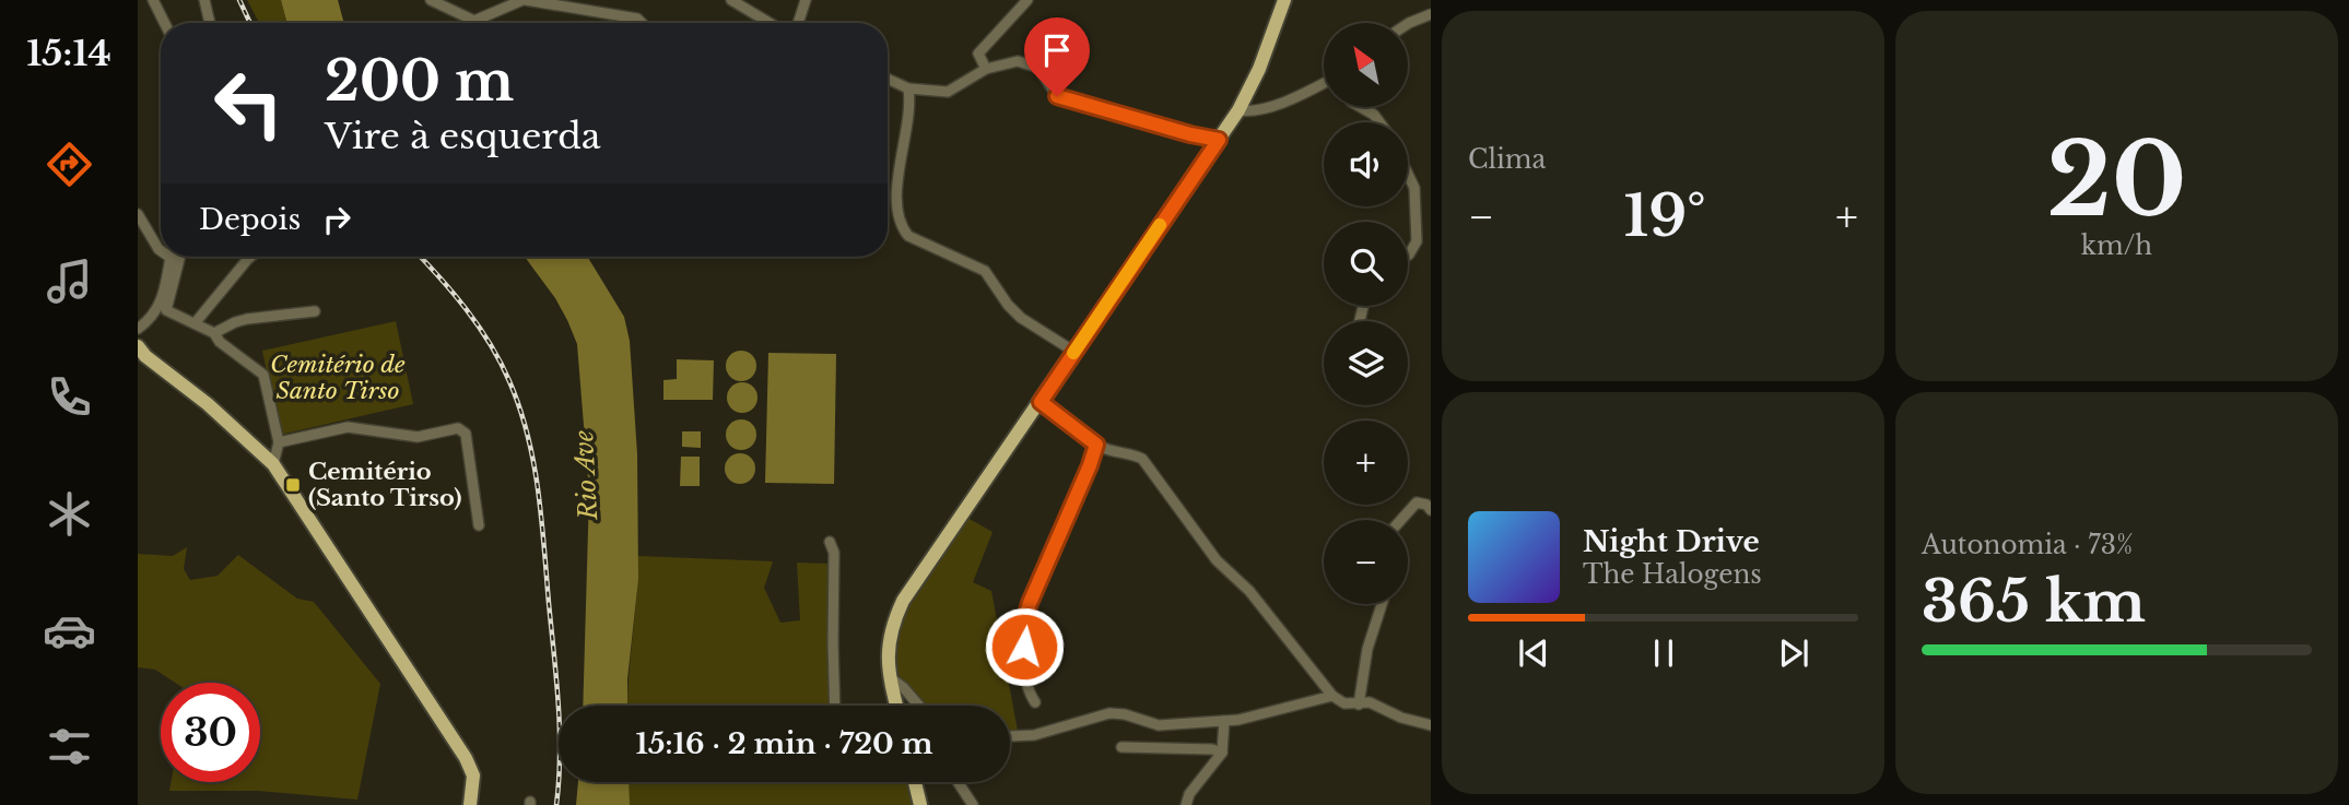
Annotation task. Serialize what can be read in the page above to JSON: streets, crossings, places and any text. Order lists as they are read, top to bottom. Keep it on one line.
{"water":["Rio Ave"],"parks":["Cemitério de Santo Tirso"],"places":{"transit":["Cemitério (Santo Tirso)"]},"north":"top left","page":{"tabs":"15:14","tile":["Clima",["20","km/h"],["Autonomia · 73%","365 km"]],"map_buttons":["+","−"],"turn":["200 m","Vire à esquerda"],"then":"Depois","heat":["−","19°","+"],"song":["Night Drive","The Halogens"],"limit":"30","trip":"15:16 · 2 min · 720 m"}}
